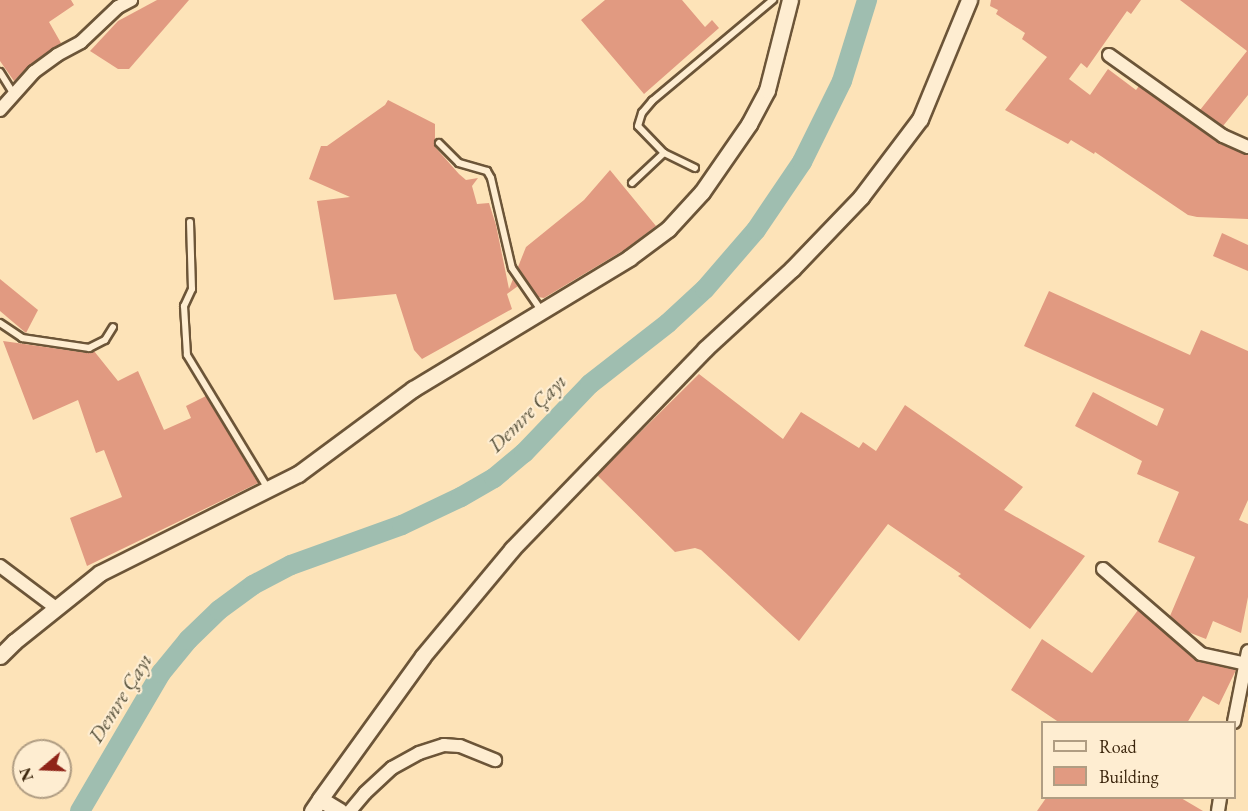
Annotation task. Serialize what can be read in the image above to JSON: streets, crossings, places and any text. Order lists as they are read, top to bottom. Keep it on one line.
{"water":["Demre Çayı"],"legend":["Road","Building"],"north":"left"}
